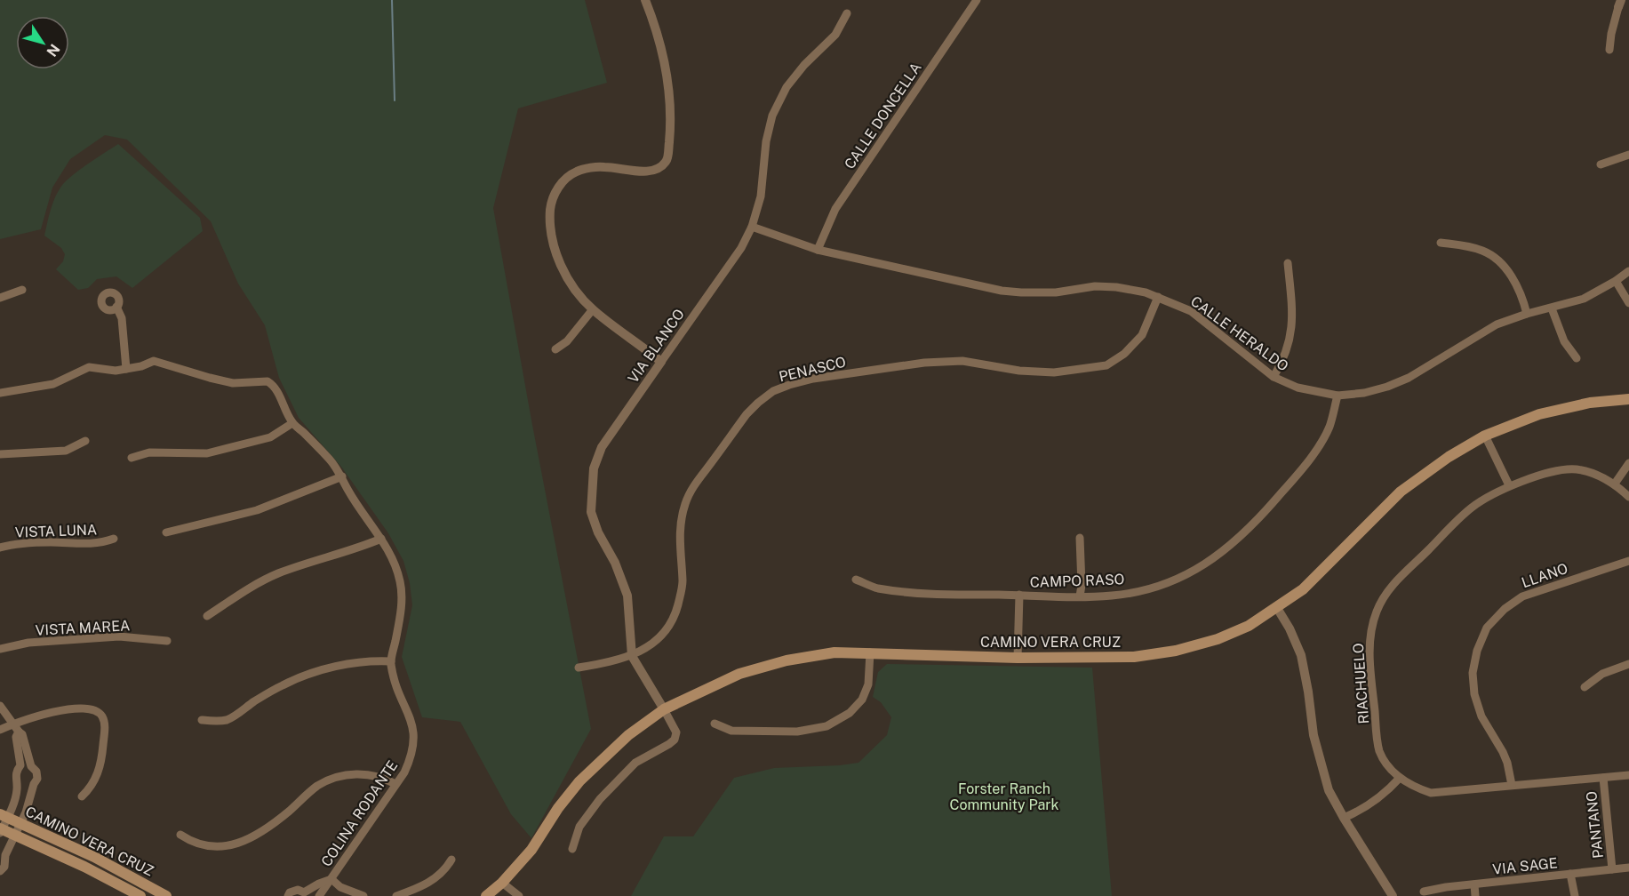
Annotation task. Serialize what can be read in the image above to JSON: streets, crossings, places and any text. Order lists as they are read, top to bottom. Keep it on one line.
{"streets":{"main road":["CAMINO VERA CRUZ"],"street":["CALLE DONCELLA","CALLE HERALDO","VIA BLANCO","PENASCO","VISTA LUNA","LLANO","CAMPO RASO","VISTA MAREA","RIACHUELO","COLINA RODANTE","PANTANO","VIA SAGE"]},"crossings":[["CALLE DONCELLA","CALLE HERALDO"],["CALLE HERALDO","VIA BLANCO"],["CALLE HERALDO","PENASCO"],["CALLE HERALDO","CAMPO RASO"],["VIA BLANCO","PENASCO"],["VIA BLANCO","CAMINO VERA CRUZ"],["LLANO","RIACHUELO"],["RIACHUELO","PANTANO"],["PANTANO","VIA SAGE"]],"parks":["Forster Ranch Community Park"],"north":"bottom right"}
